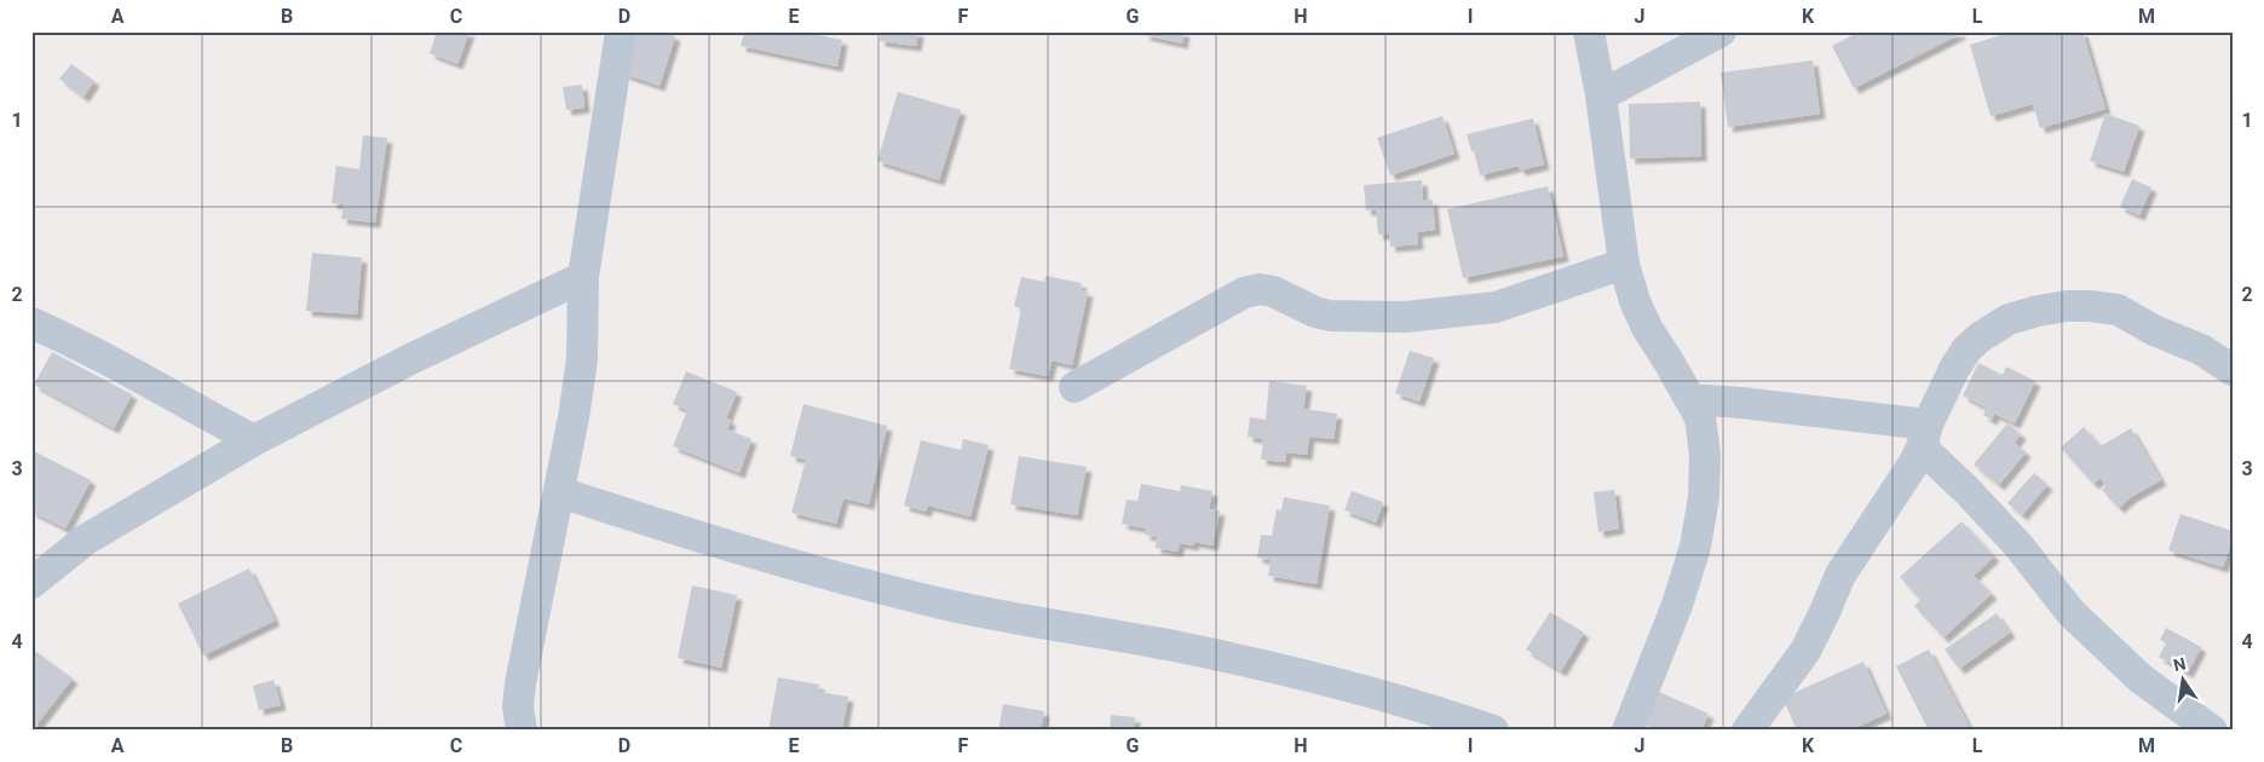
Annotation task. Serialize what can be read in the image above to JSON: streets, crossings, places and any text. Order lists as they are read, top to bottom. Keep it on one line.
{"north":"top","grid":{"columns":["A","B","C","D","E","F","G","H","I","J","K","L","M"],"rows":["1","2","3","4"]}}
